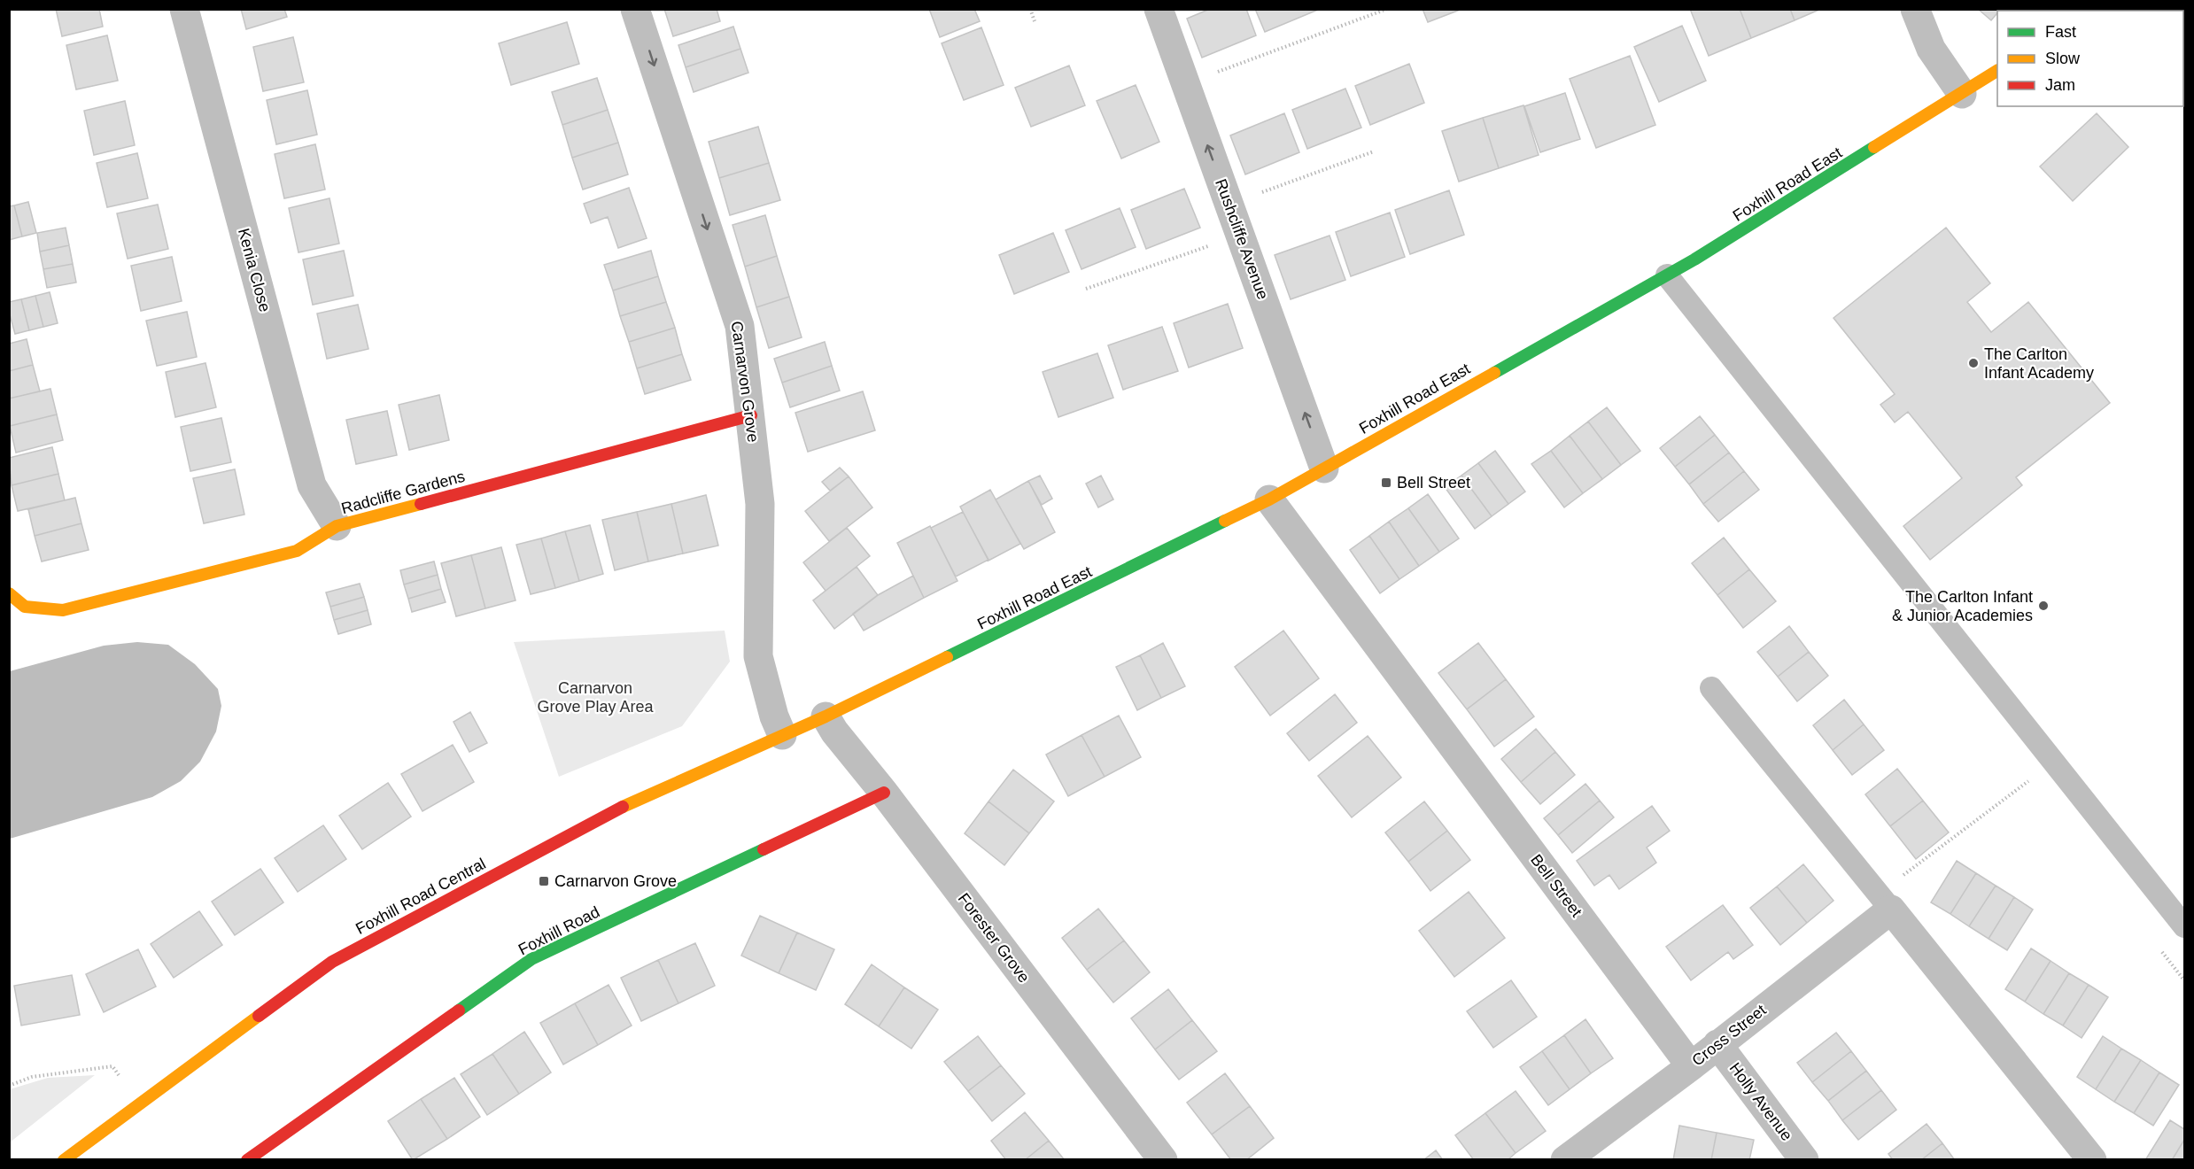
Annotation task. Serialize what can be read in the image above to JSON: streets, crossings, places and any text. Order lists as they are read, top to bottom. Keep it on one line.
{"streets":{"street":["Foxhill Road East","Rushcliffe Avenue","Kenia Close","Carnarvon Grove","Radcliffe Gardens","Bell Street","Foxhill Road Central","Foxhill Road","Forester Grove","Cross Street","Holly Avenue"]},"crossings":[["Foxhill Road East","Rushcliffe Avenue"],["Foxhill Road East","Bell Street"],["Foxhill Road East","Foxhill Road Central"],["Foxhill Road East","Forester Grove"],["Kenia Close","Radcliffe Gardens"],["Carnarvon Grove","Radcliffe Gardens"],["Carnarvon Grove","Foxhill Road Central"],["Bell Street","Cross Street"],["Foxhill Road Central","Forester Grove"],["Foxhill Road","Forester Grove"],["Cross Street","Holly Avenue"]],"one_way":["Rushcliffe Avenue","Carnarvon Grove"],"parks":["Carnarvon Grove Play Area"],"places":{"other":["The Carlton Infant Academy","The Carlton Infant & Junior Academies"],"transit":["Bell Street","Carnarvon Grove"]},"legend":["Fast","Slow","Jam"]}
